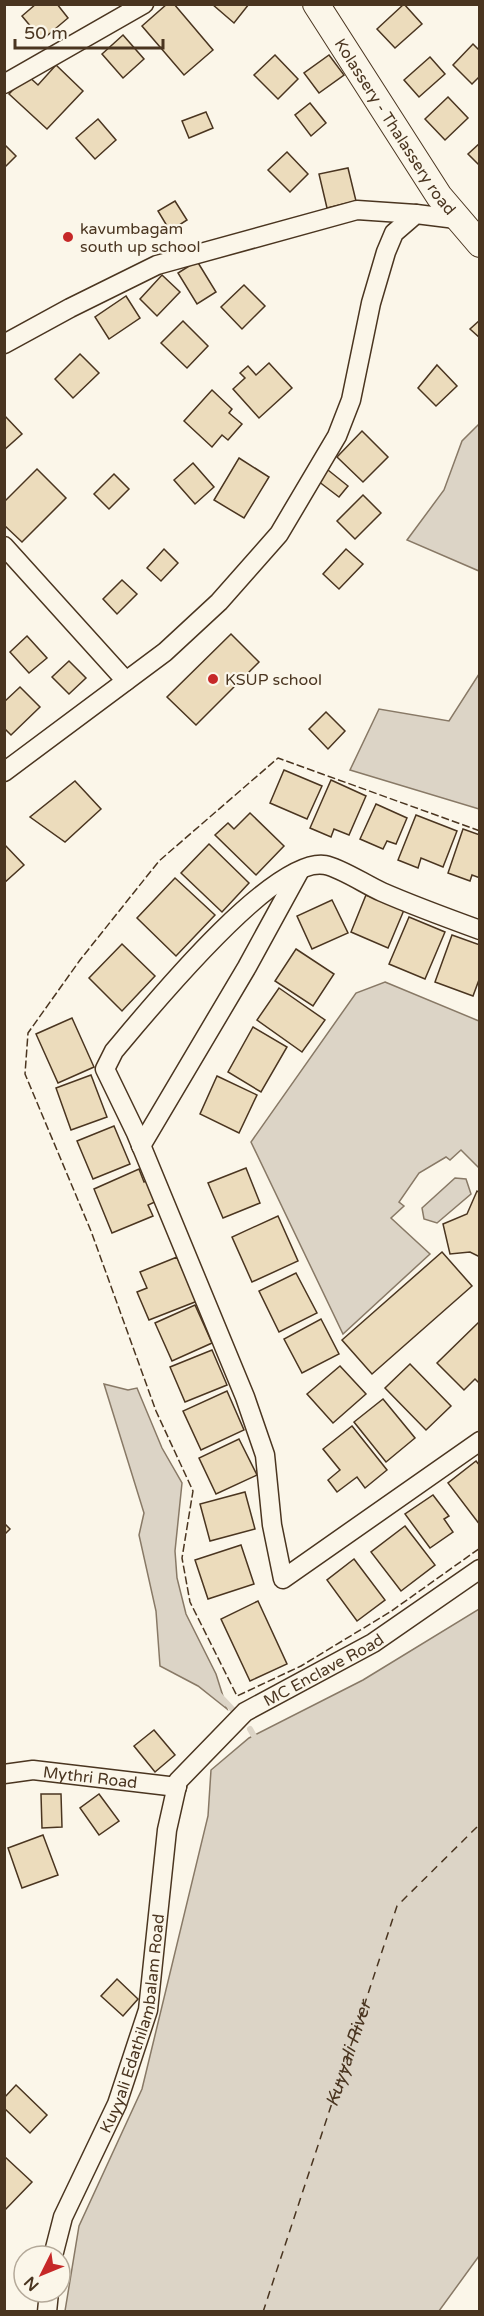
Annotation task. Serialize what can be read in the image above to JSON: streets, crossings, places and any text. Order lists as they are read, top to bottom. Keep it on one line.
{"streets":{"main road":["Kolassery - Thalassery road"],"street":["MC Enclave Road","Mythri Road","Kuyyali Edathilambalam Road"]},"crossings":[["MC Enclave Road","Mythri Road"],["MC Enclave Road","Kuyyali Edathilambalam Road"],["Mythri Road","Kuyyali Edathilambalam Road"]],"water":["Kuyyali River"],"places":["kavumbagam south up school","KSUP school"],"scale_bar":"50 m","north":"bottom left"}
